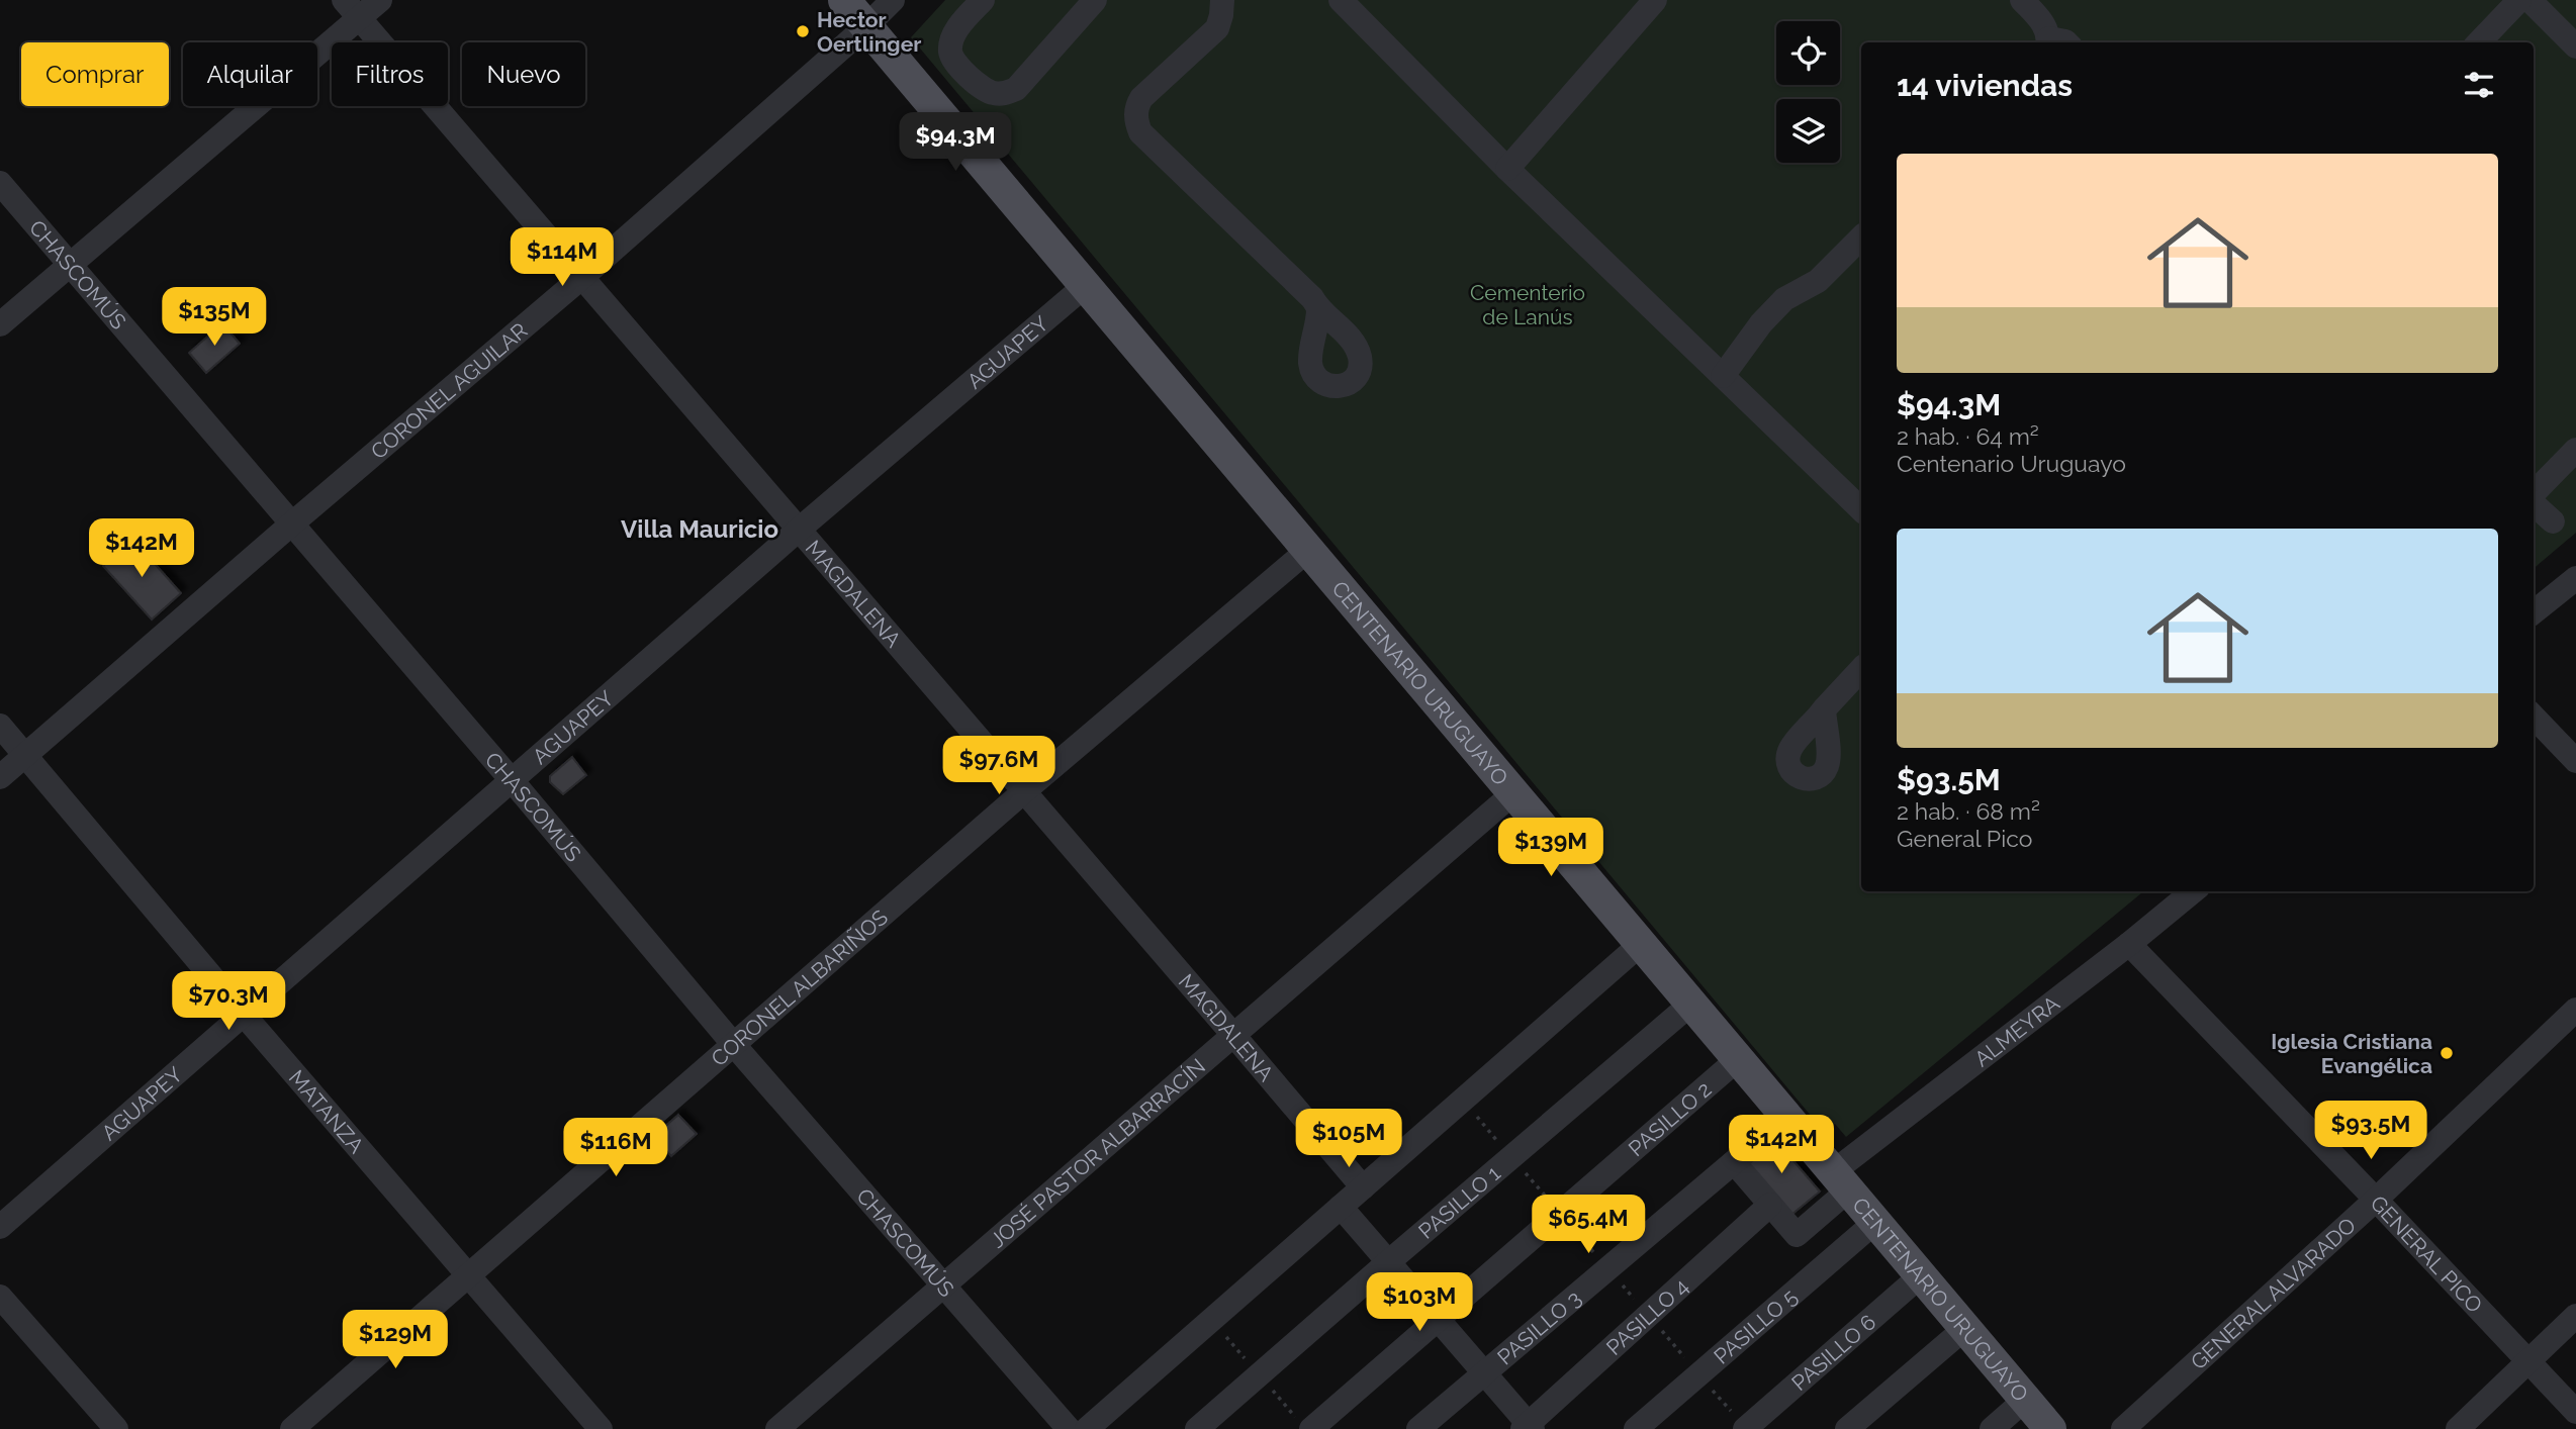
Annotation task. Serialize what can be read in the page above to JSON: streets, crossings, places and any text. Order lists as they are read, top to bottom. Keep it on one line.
{"streets":{"main road":["CENTENARIO URUGUAYO"],"street":["CHASCOMÚS","AGUAPEY","CORONEL AGUILAR","MAGDALENA","CORONEL ALBARIÑOS","ALMEYRA","MATANZA","PASILLO 2","JOSÉ PASTOR ALBARRACÍN","PASILLO 1","GENERAL PICO","GENERAL ALVARADO","PASILLO 4","PASILLO 5","PASILLO 3","PASILLO 6"]},"crossings":[["CHASCOMÚS","AGUAPEY"],["CHASCOMÚS","CORONEL AGUILAR"],["CHASCOMÚS","CORONEL ALBARIÑOS"],["CHASCOMÚS","JOSÉ PASTOR ALBARRACÍN"],["AGUAPEY","MAGDALENA"],["AGUAPEY","CENTENARIO URUGUAYO"],["AGUAPEY","MATANZA"],["CORONEL AGUILAR","MAGDALENA"],["CORONEL AGUILAR","CENTENARIO URUGUAYO"],["CORONEL AGUILAR","MATANZA"],["MAGDALENA","CORONEL ALBARIÑOS"],["MAGDALENA","JOSÉ PASTOR ALBARRACÍN"],["CENTENARIO URUGUAYO","CORONEL ALBARIÑOS"],["CENTENARIO URUGUAYO","ALMEYRA"],["CENTENARIO URUGUAYO","PASILLO 2"],["CENTENARIO URUGUAYO","JOSÉ PASTOR ALBARRACÍN"],["CENTENARIO URUGUAYO","PASILLO 1"],["CENTENARIO URUGUAYO","PASILLO 5"],["CENTENARIO URUGUAYO","PASILLO 3"],["CENTENARIO URUGUAYO","PASILLO 6"],["CORONEL ALBARIÑOS","MATANZA"],["ALMEYRA","GENERAL PICO"],["ALMEYRA","PASILLO 4"],["GENERAL PICO","GENERAL ALVARADO"]],"districts":["Villa Mauricio"],"parks":["Cementerio de Lanús"],"places":["Hector Oertlinger","Iglesia Cristiana Evangélica"],"page":{"chip":["Comprar","Alquilar","Filtros","Nuevo"],"heading":"14 viviendas","price":["$94.3M","$114M","$135M","$142M","$97.6M","$139M","$70.3M","$93.5M","$105M","$142M","$116M","$65.4M","$103M","$129M"],"list":[{"name":"$94.3M","note":"2 hab. · 64 m² · Centenario Uruguayo"},{"name":"$93.5M","note":"2 hab. · 68 m² · General Pico"}]}}
